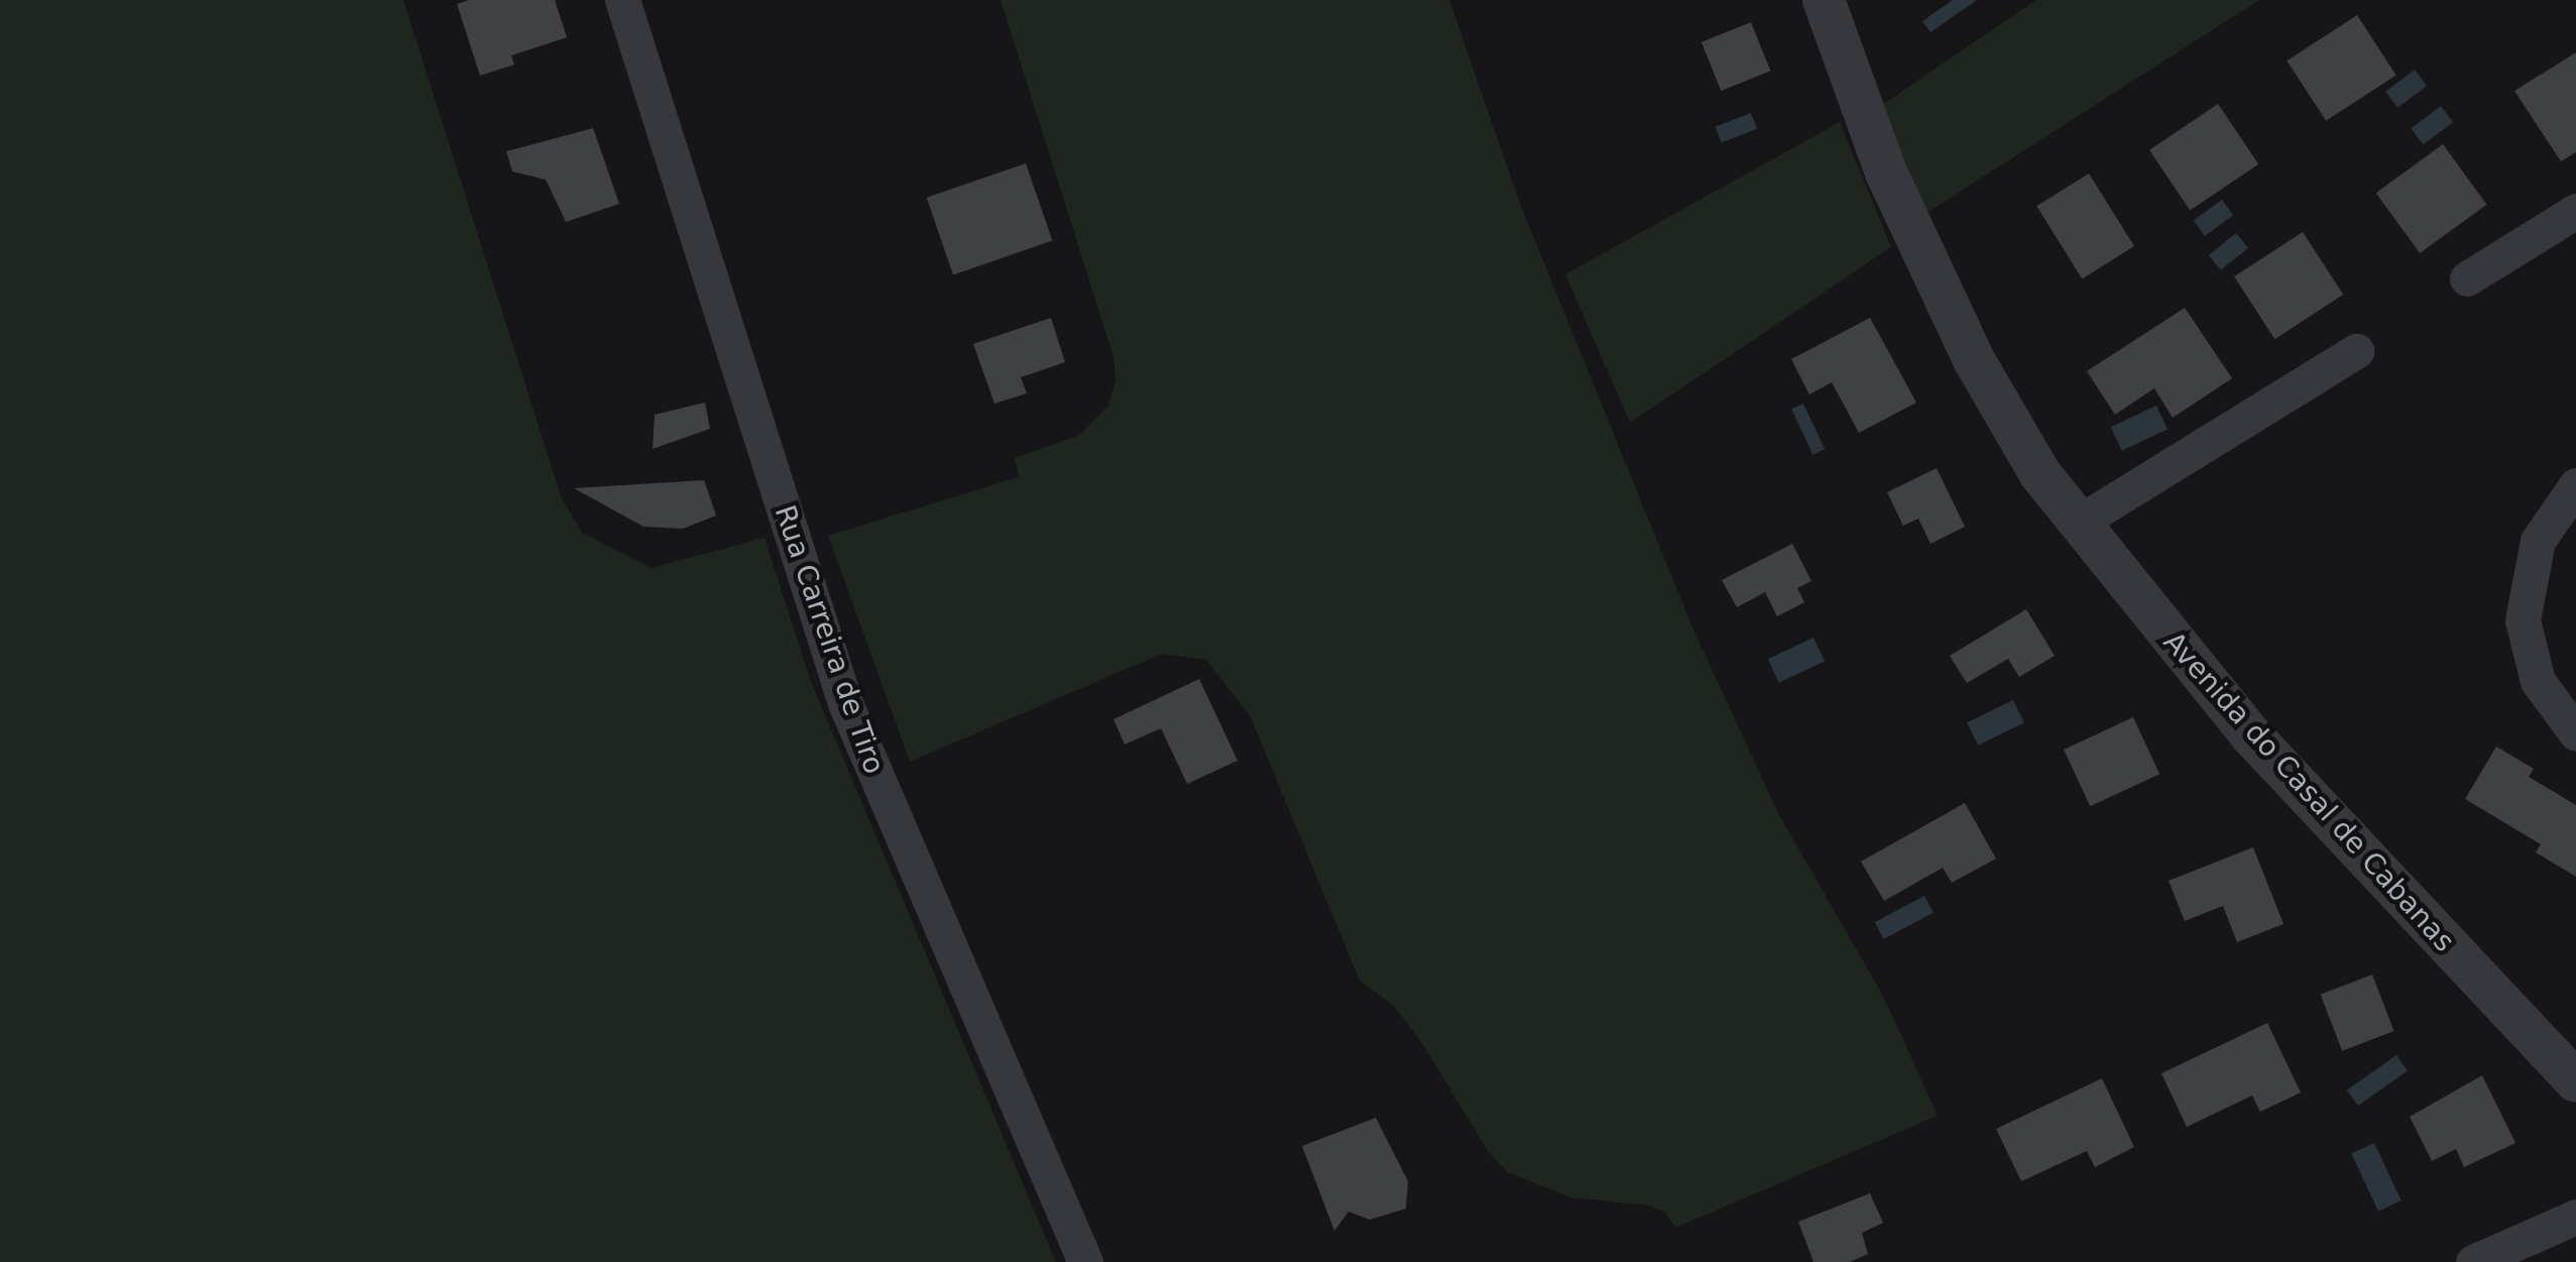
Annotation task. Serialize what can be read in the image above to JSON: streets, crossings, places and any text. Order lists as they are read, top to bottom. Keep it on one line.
{"streets":{"street":["Rua Carreira de Tiro","Avenida do Casal de Cabanas"]}}
